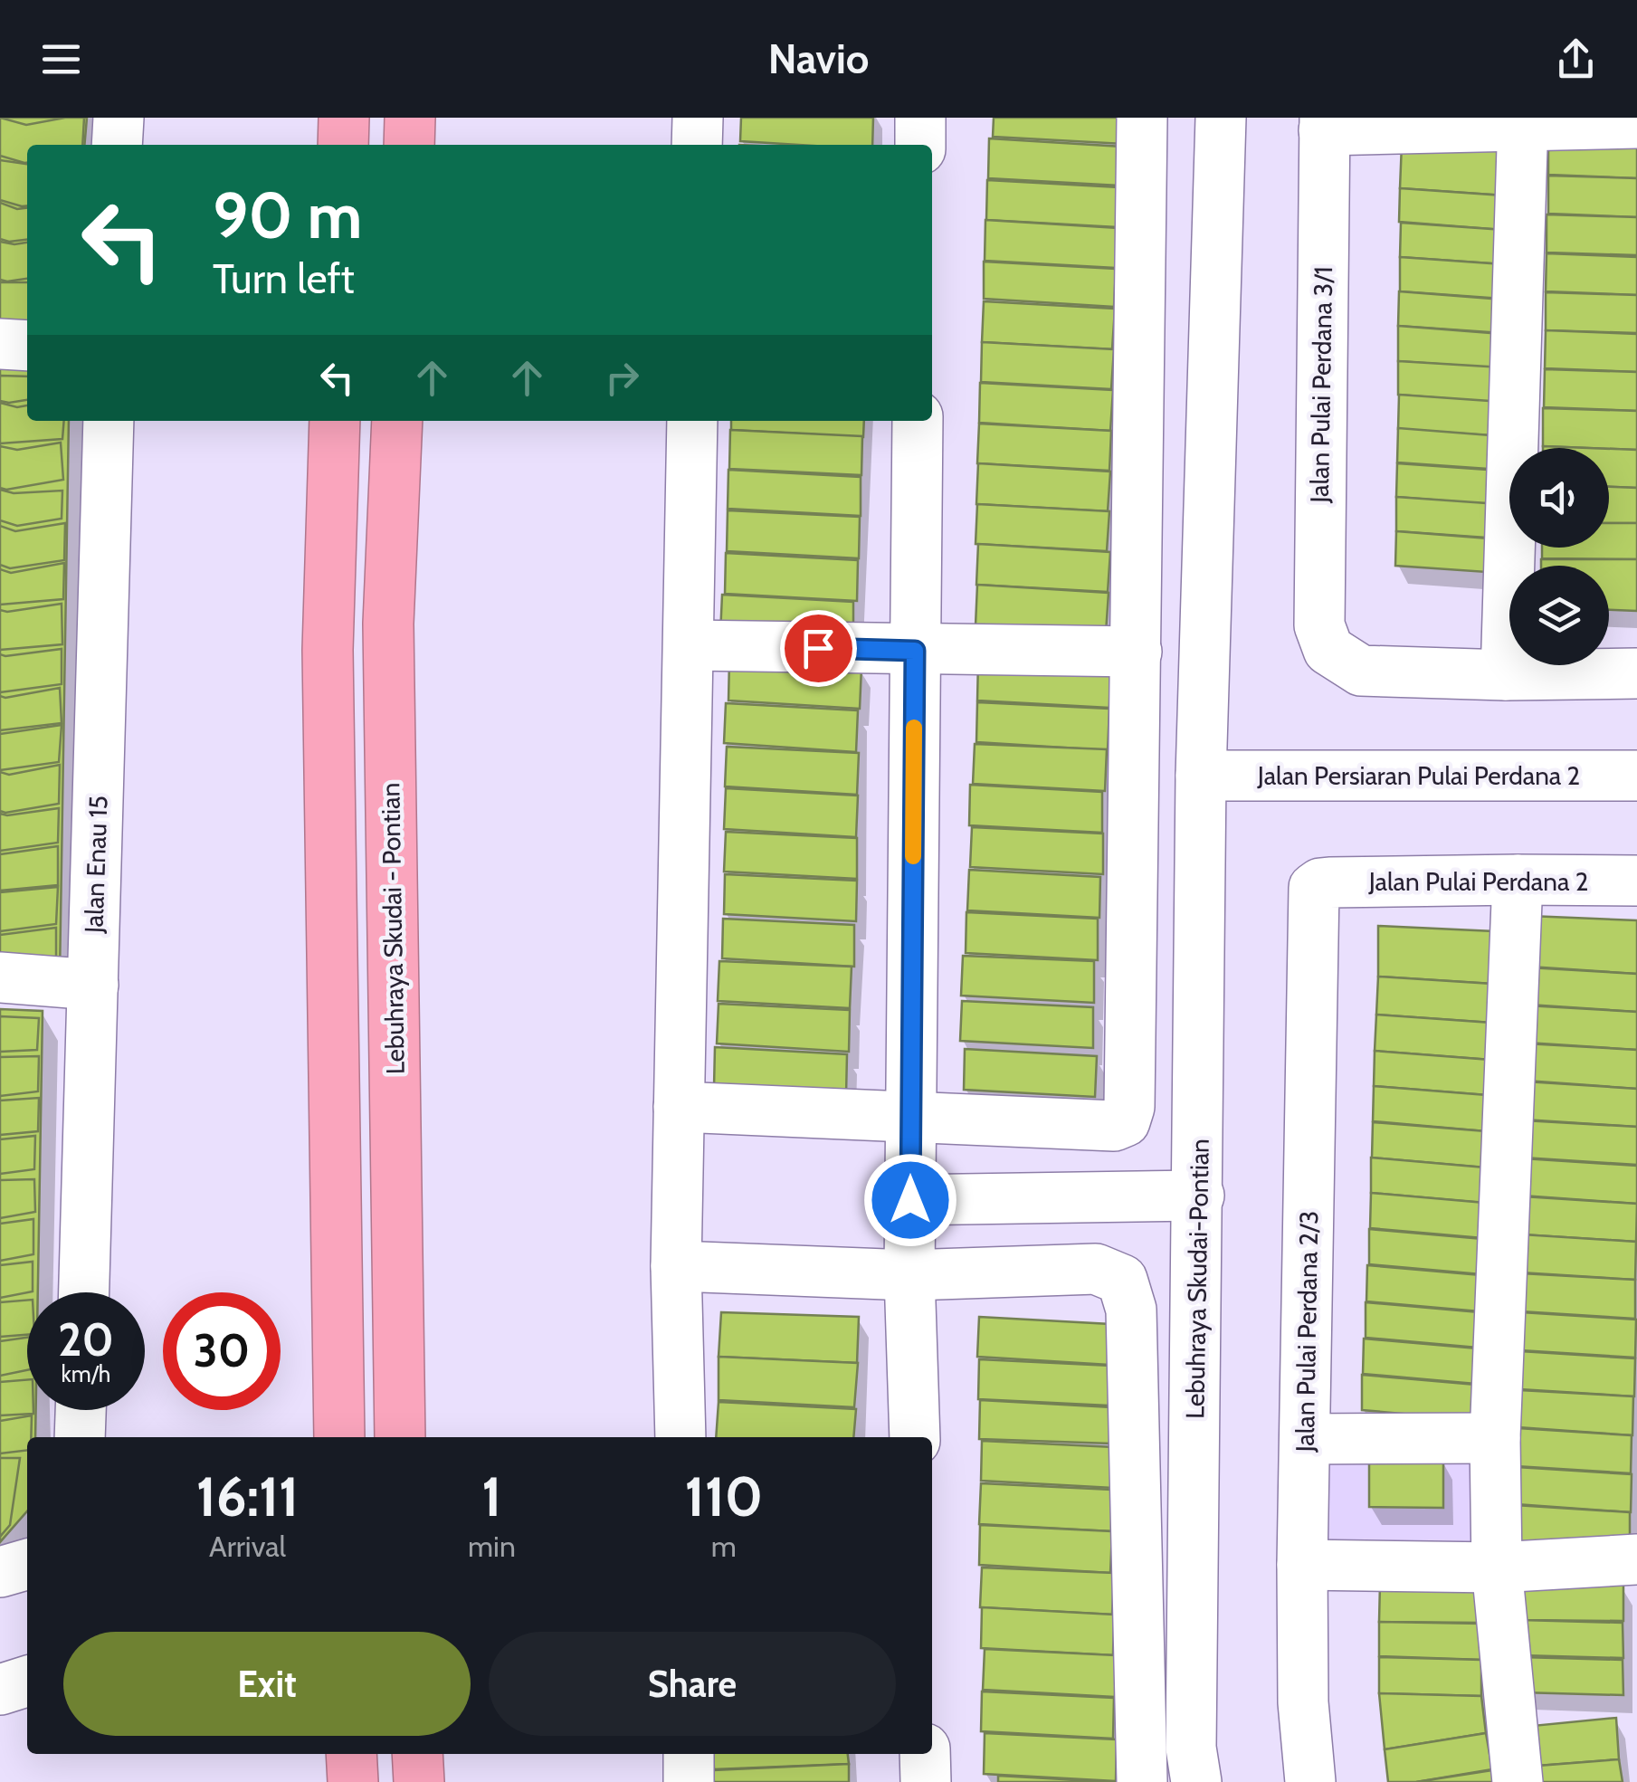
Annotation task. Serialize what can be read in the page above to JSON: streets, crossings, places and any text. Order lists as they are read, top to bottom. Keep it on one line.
{"streets":{"highway":["Lebuhraya Skudai - Pontian"],"street":["Jalan Pulai Perdana 3/1","Jalan Persiaran Pulai Perdana 2","Jalan Enau 15","Jalan Pulai Perdana 2","Lebuhraya Skudai-Pontian","Jalan Pulai Perdana 2/3"]},"crossings":[["Jalan Persiaran Pulai Perdana 2","Lebuhraya Skudai-Pontian"],["Jalan Pulai Perdana 2","Jalan Pulai Perdana 2/3"]],"page":{"header":"Navio","turn":["90 m","Turn left"],"speed":"20 km/h","limit":"30","eta":["16:11","Arrival","1","min","110","m"],"buttons":["Exit","Share"]}}
